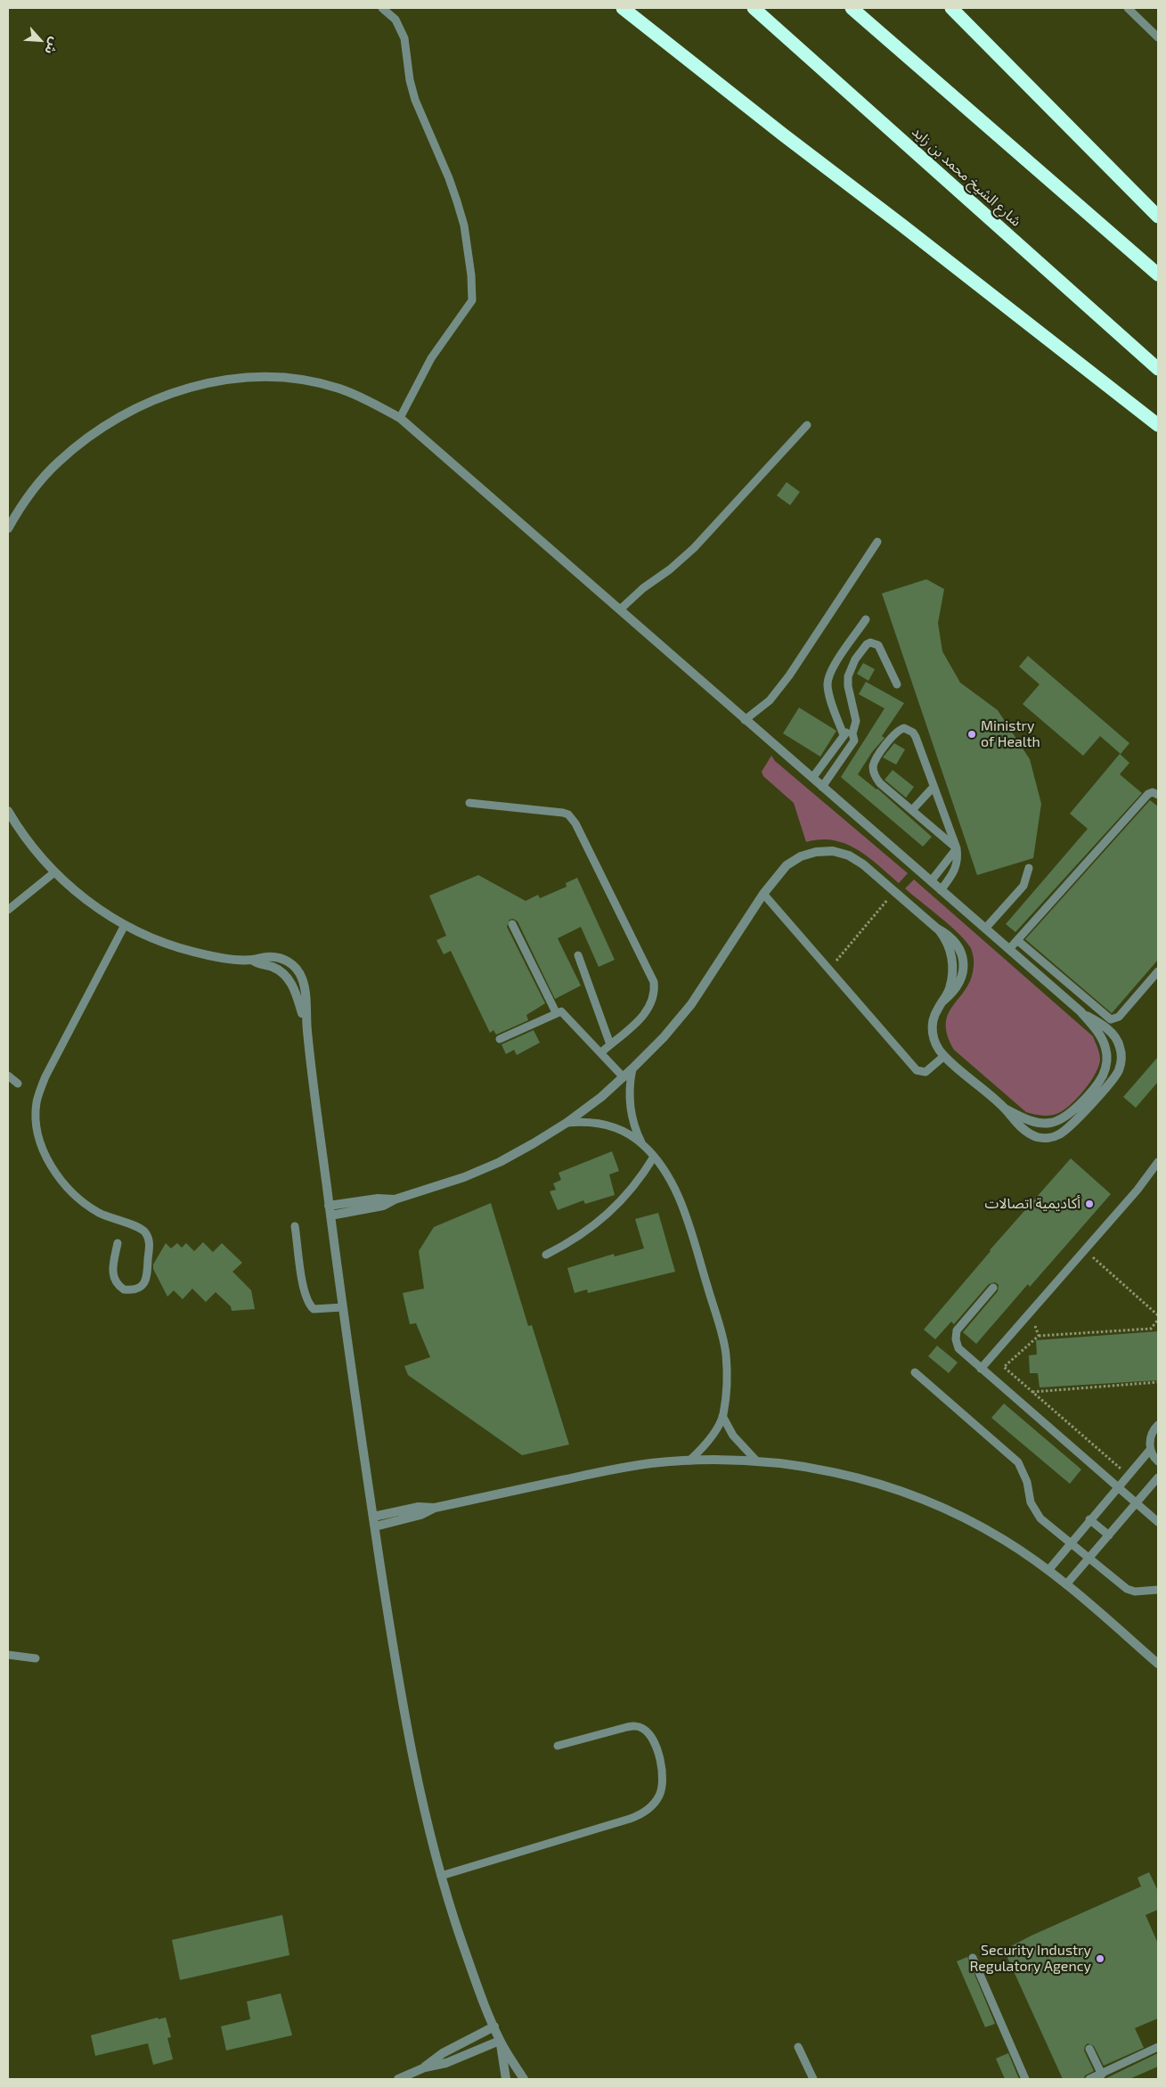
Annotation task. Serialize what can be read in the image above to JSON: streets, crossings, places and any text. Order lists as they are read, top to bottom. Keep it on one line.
{"streets":{"highway":["شارع الشيخ محمد بن زايد"]},"places":["Ministry of Health","أكاديمية اتصالات","Security Industry Regulatory Agency"],"north":"bottom right"}
